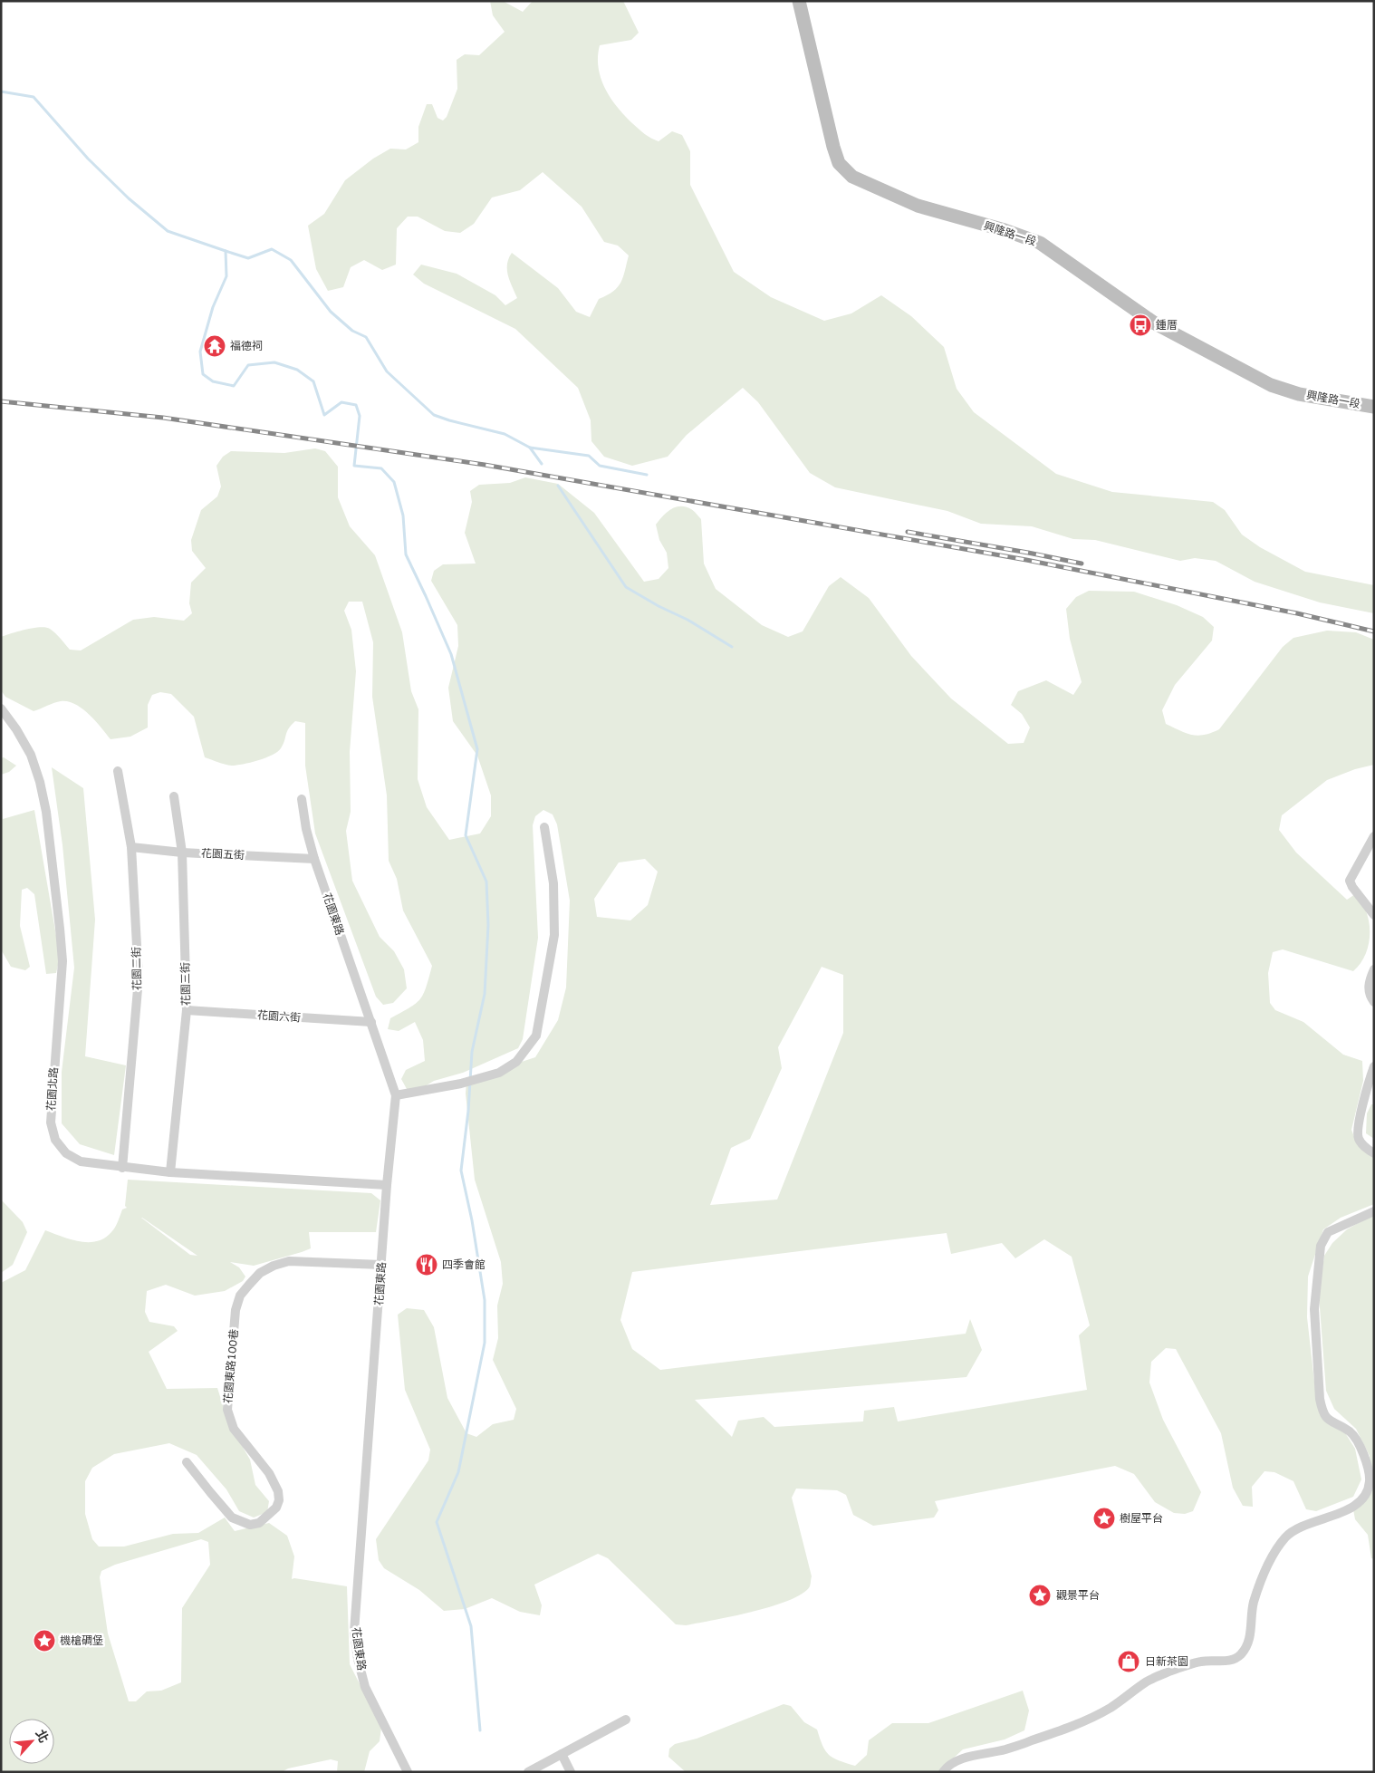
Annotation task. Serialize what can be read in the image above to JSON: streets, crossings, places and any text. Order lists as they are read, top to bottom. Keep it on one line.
{"streets":{"street":["興隆路一段","花園五街","花園東路","花園二街","花園三街","花園六街","花園北路","花園東路100巷"]},"crossings":[["花園五街","花園東路"],["花園五街","花園二街"],["花園五街","花園三街"],["花園東路","花園六街"],["花園東路","花園北路"],["花園東路","花園東路100巷"],["花園二街","花園北路"],["花園三街","花園六街"],["花園三街","花園北路"]],"places":{"bus stop":["鍾厝"],"temple":["福德祠"],"restaurant":["四季會館"],"place":["樹屋平台","觀景平台","機槍碉堡"],"shop":["日新茶園"]},"north":"top right"}
